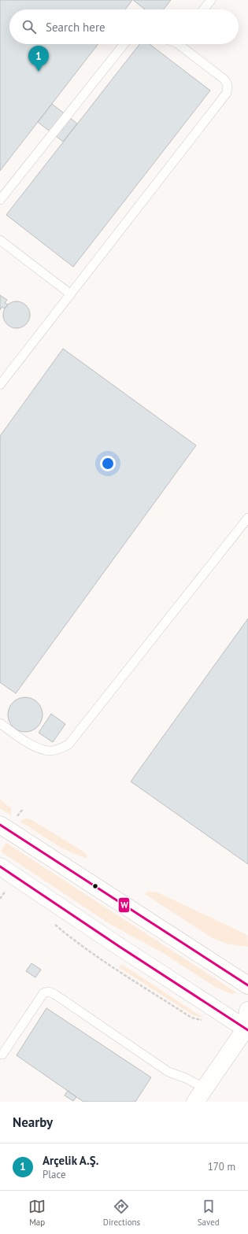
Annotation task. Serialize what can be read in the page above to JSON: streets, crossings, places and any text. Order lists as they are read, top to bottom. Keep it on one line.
{"lines":["transit line W"],"page":{"search":"Search here","pins":"1","heading":"Nearby","list":[{"mark":"1","name":"Arçelik A.Ş.","note":"Place","value":"170 m"}],"nav":["Map","Directions","Saved"]}}
